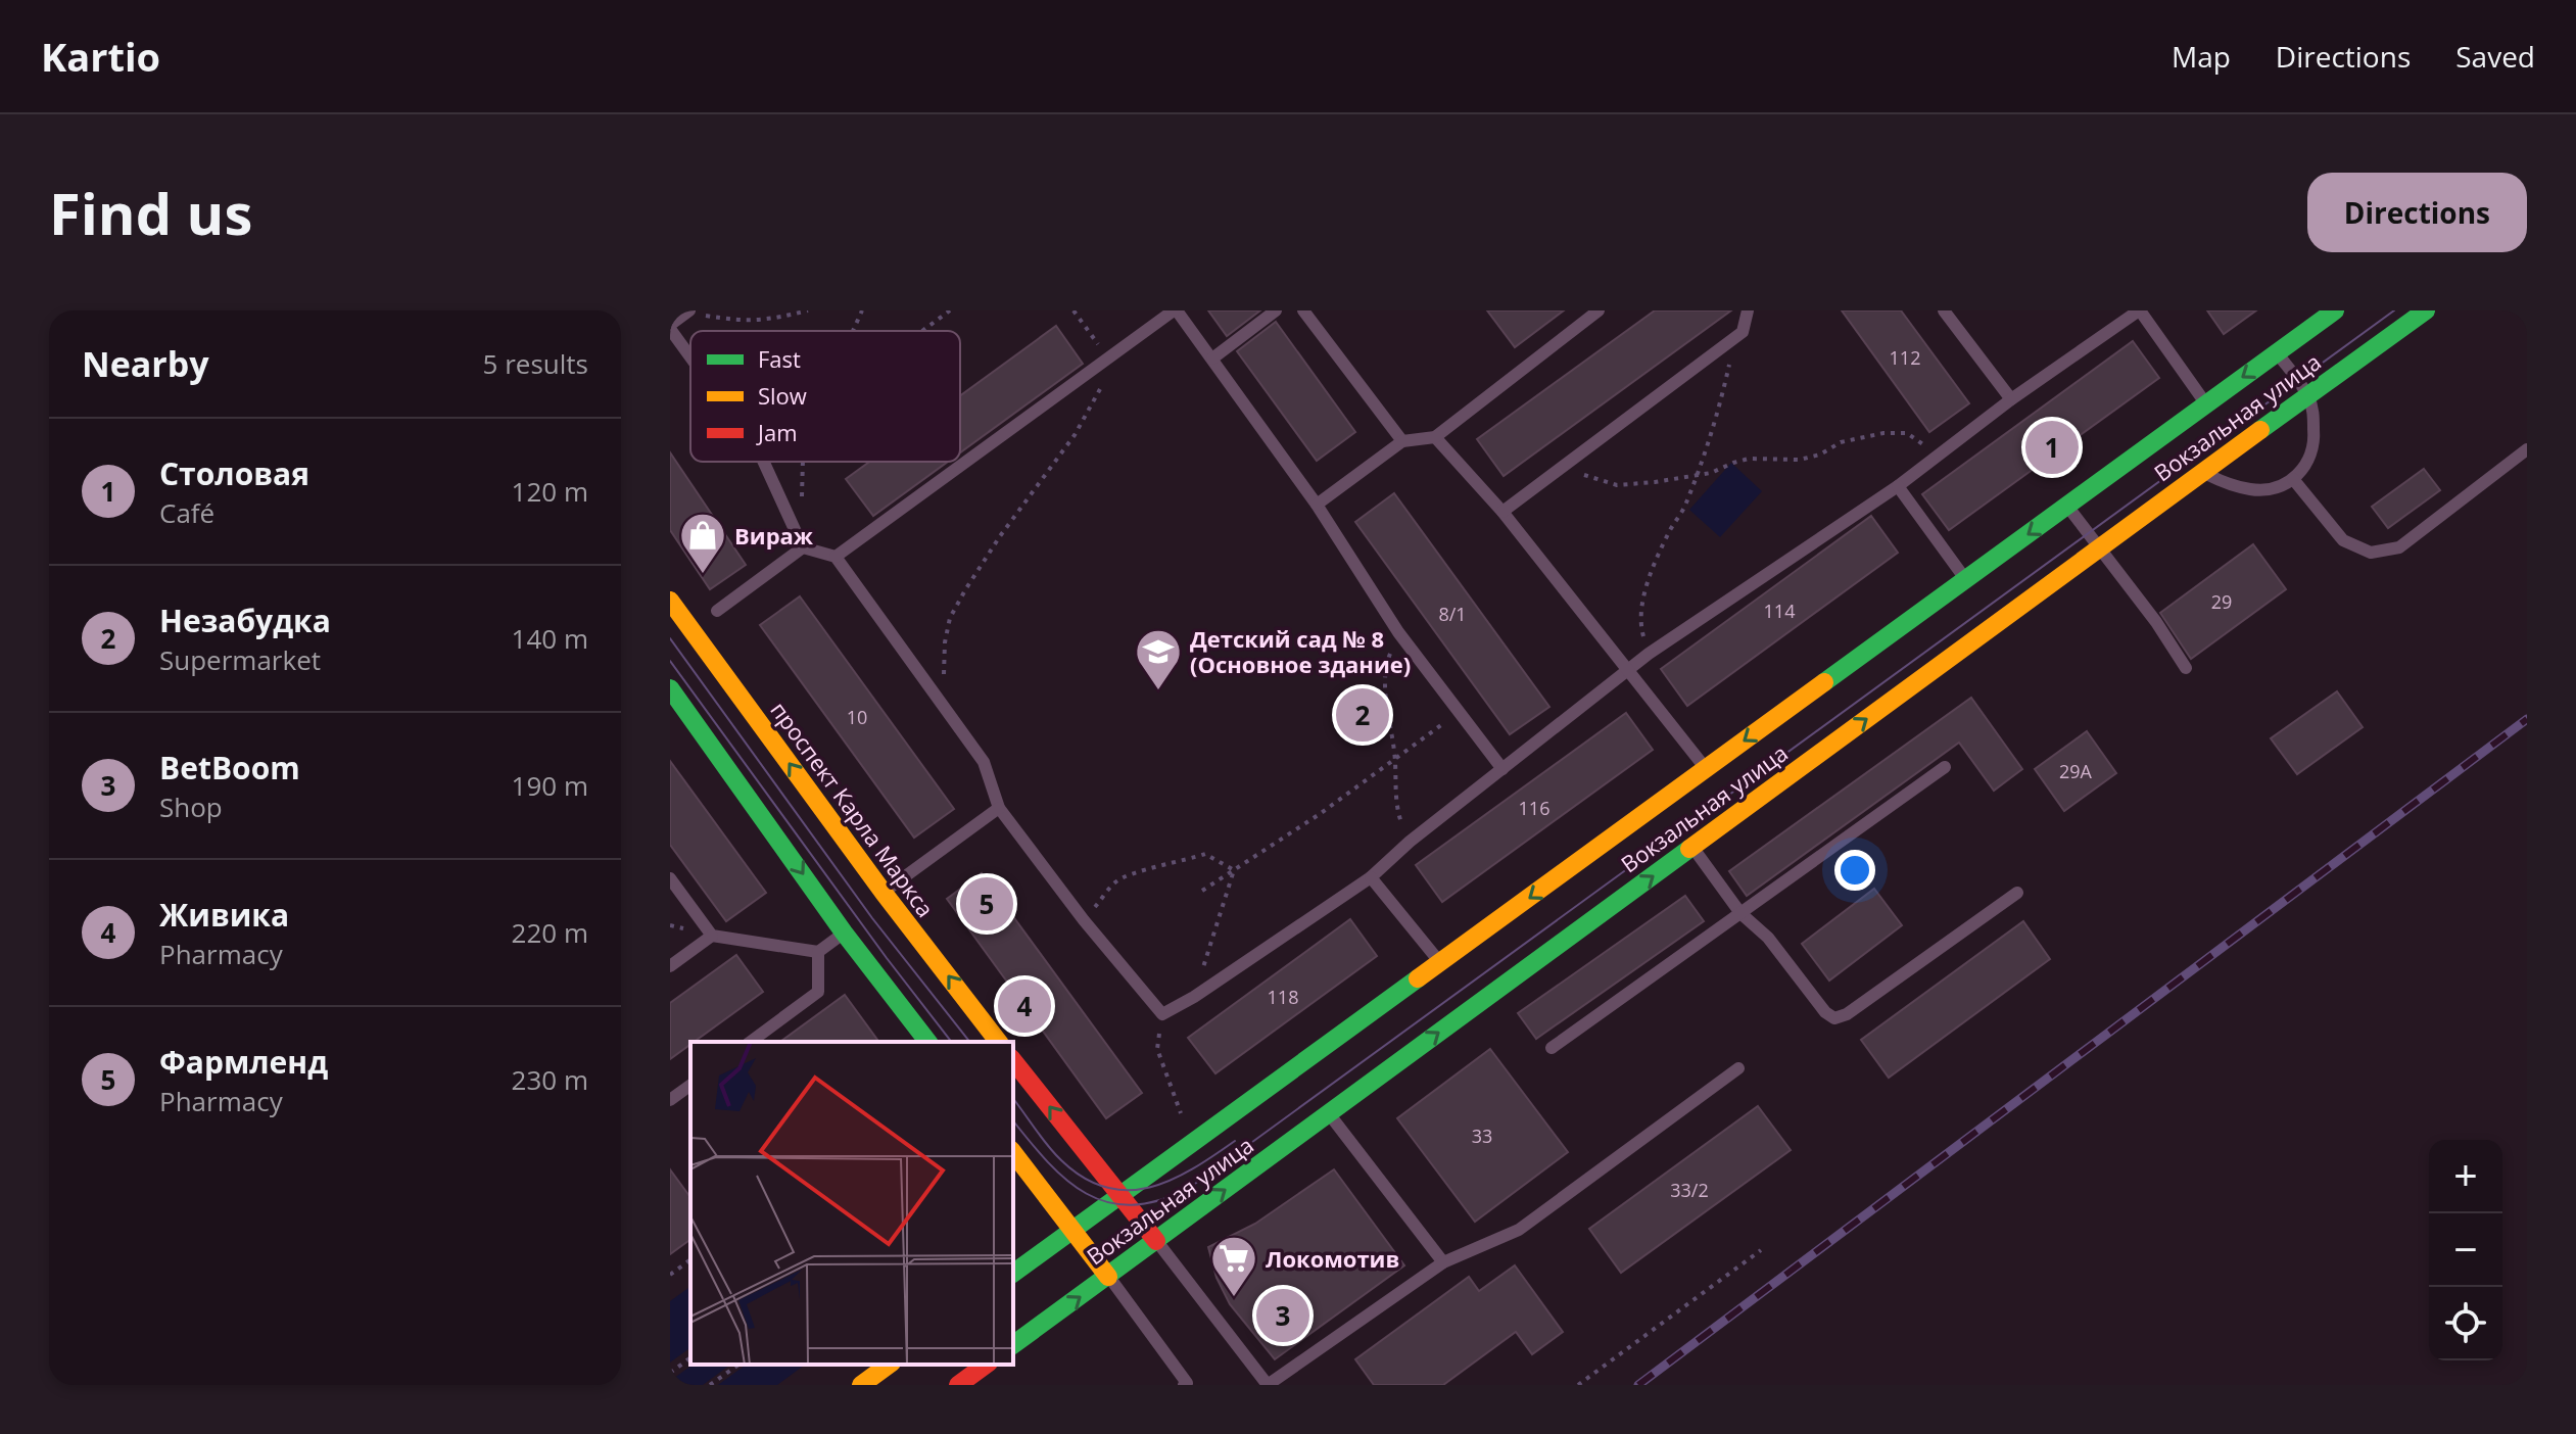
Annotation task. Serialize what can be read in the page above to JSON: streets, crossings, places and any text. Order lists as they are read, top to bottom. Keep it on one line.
{"streets":{"main road":["Вокзальная улица","проспект Карла Маркса"]},"places":{"shop":["Вираж"],"school or university":["Детский сад № 8 (Основное здание)"],"supermarket":["Локомотив"]},"house_numbers":["112","29","114","8/1","10","29А","116","118","33","33/2"],"legend":["Fast","Slow","Jam"],"page":{"header":"Kartio","nav":["Map","Directions","Saved"],"buttons":"Directions","title":"Find us","heading":["Nearby","5 results"],"list":[{"mark":"1","name":"Столовая","note":"Café","value":"120 m"},{"mark":"2","name":"Незабудка","note":"Supermarket","value":"140 m"},{"mark":"3","name":"BetBoom","note":"Shop","value":"190 m"},{"mark":"4","name":"Живика","note":"Pharmacy","value":"220 m"},{"mark":"5","name":"Фармленд","note":"Pharmacy","value":"230 m"}],"pins":["1","2","5","4","3"],"map_buttons":["+","−"]}}
